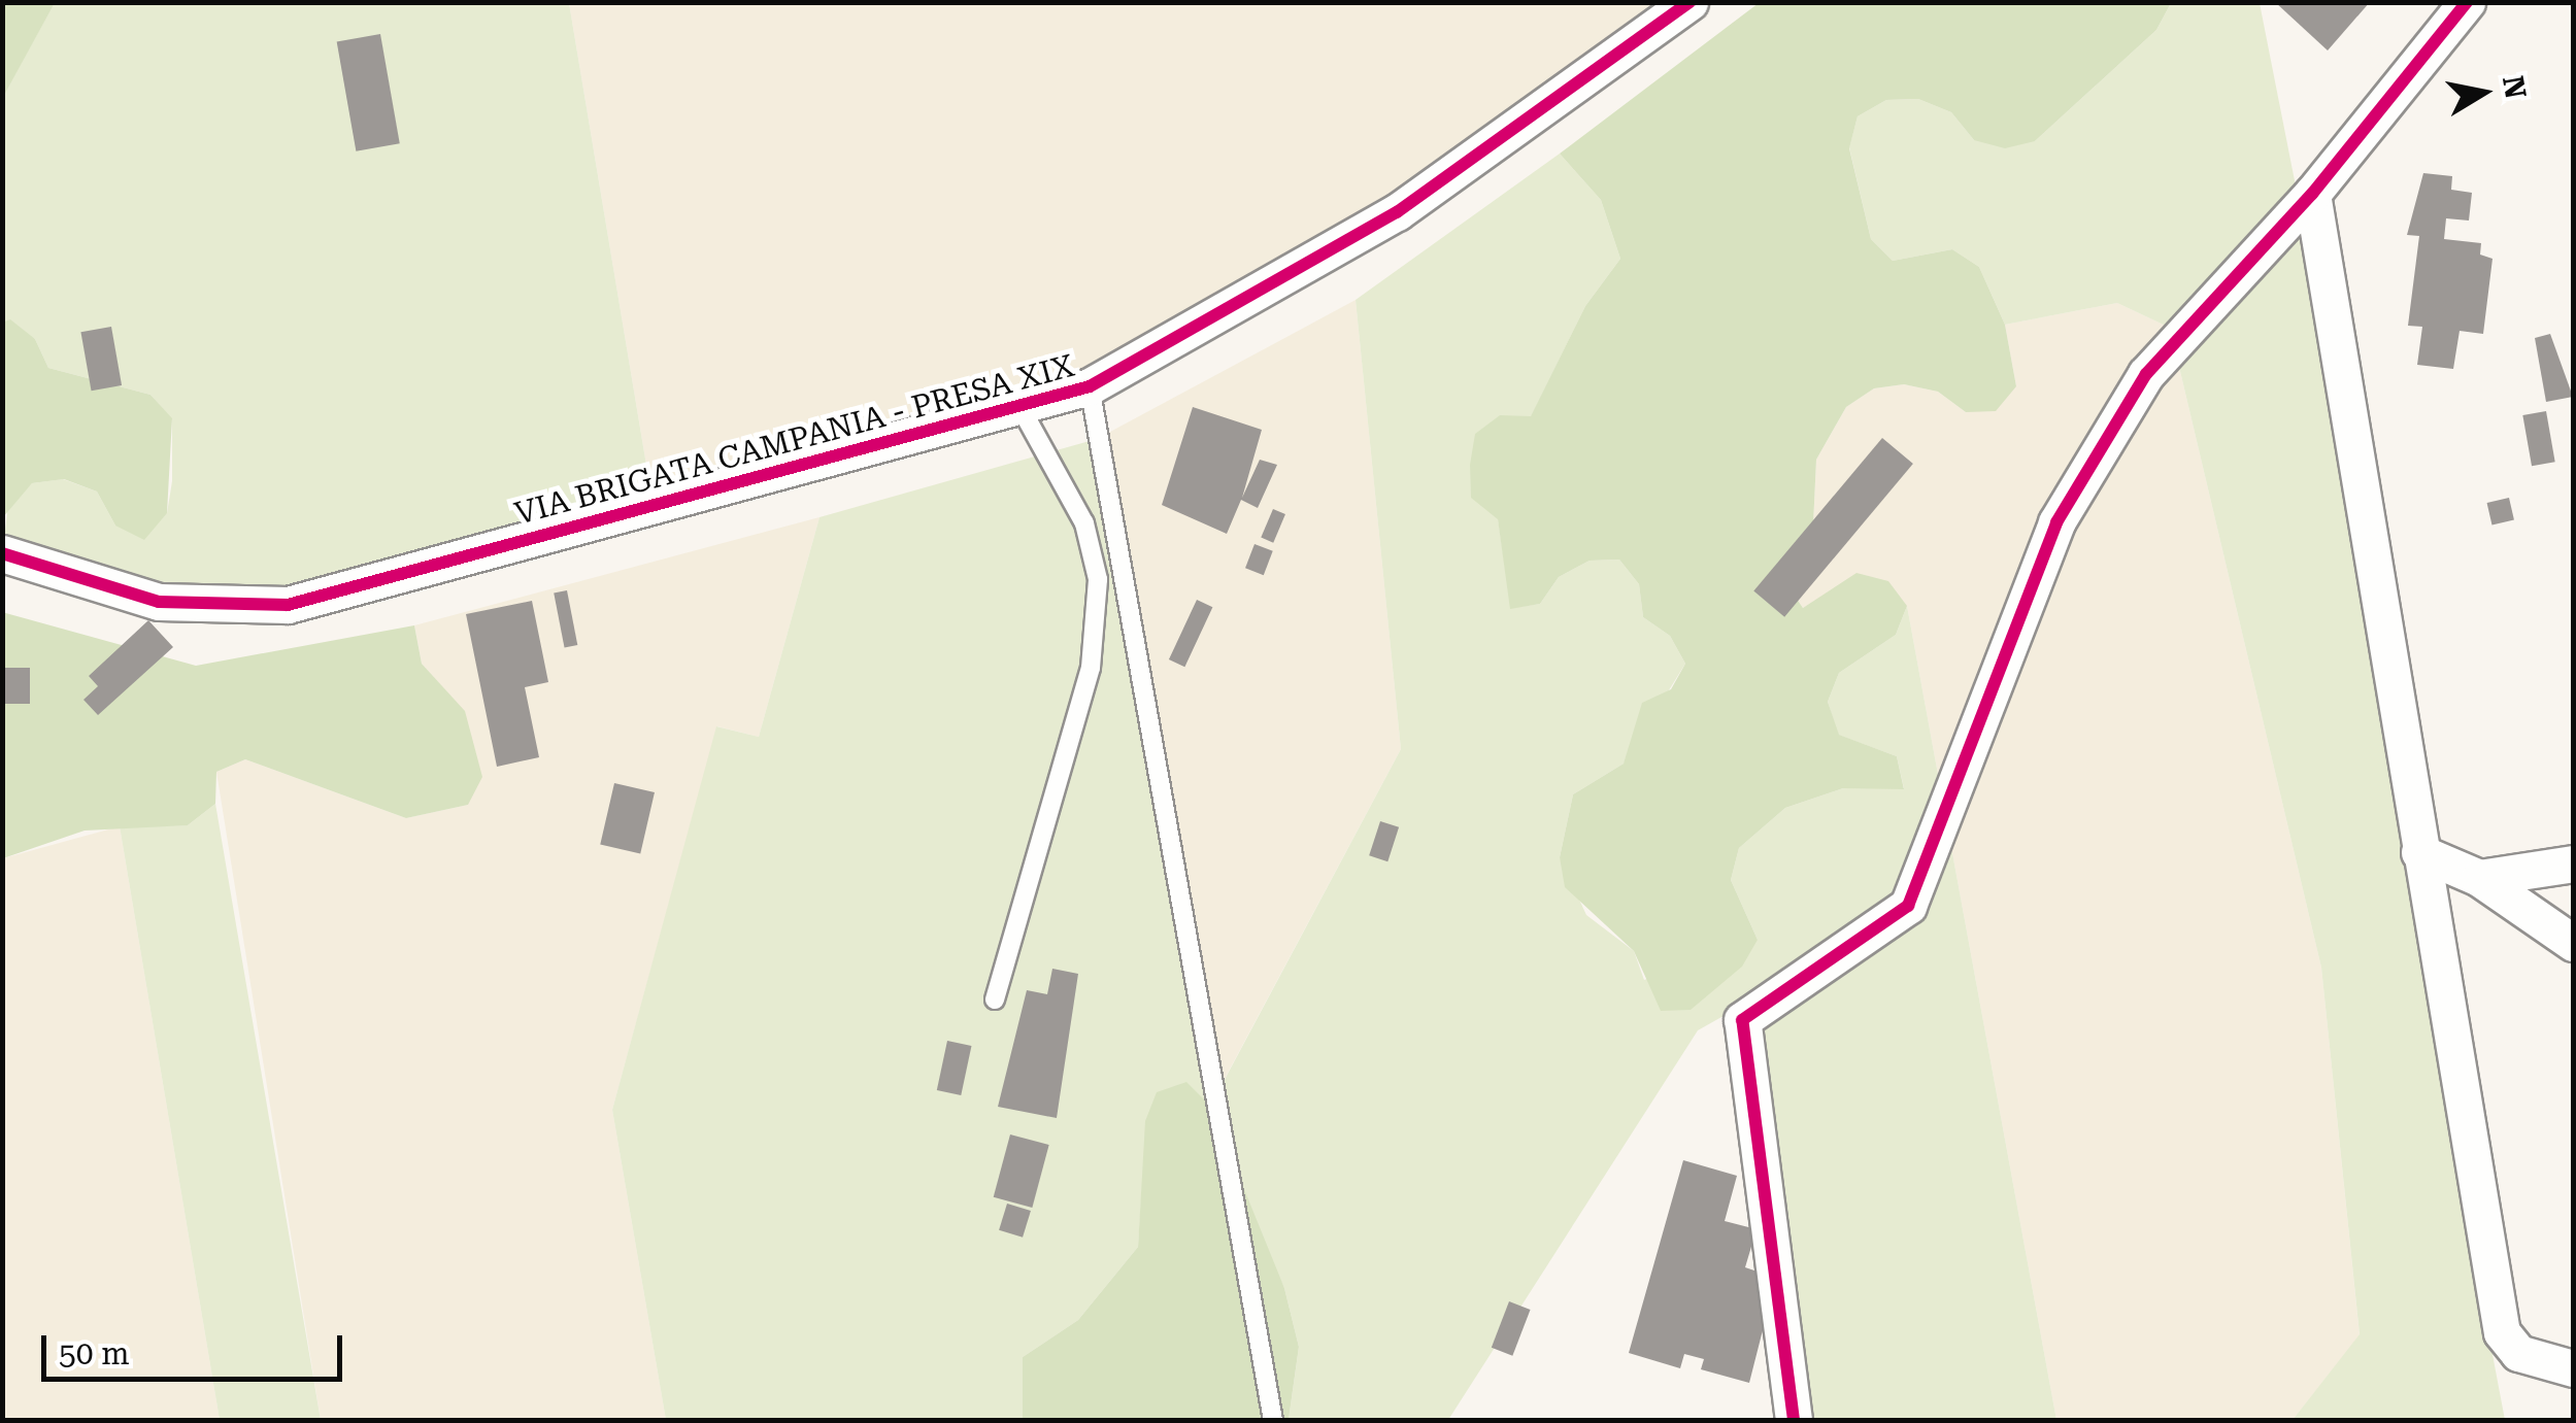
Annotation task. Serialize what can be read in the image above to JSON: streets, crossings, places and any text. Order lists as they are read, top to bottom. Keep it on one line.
{"streets":{"street":["VIA BRIGATA CAMPANIA - PRESA XIX"]},"scale_bar":"50 m","north":"right"}
